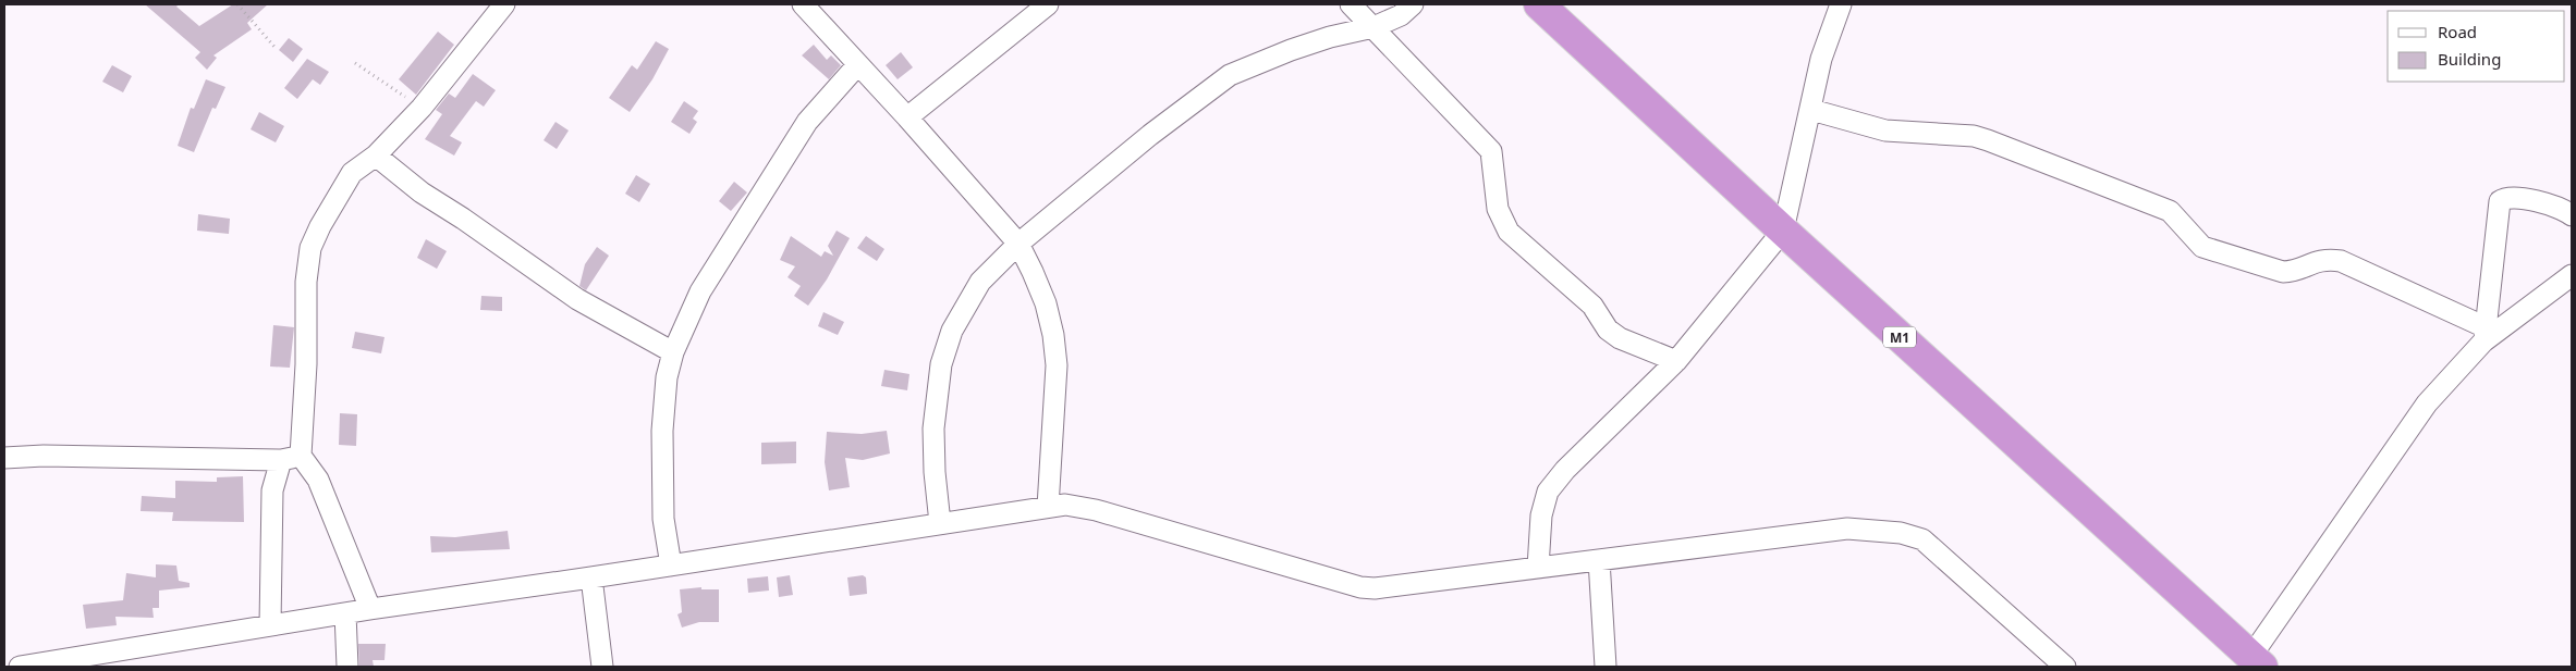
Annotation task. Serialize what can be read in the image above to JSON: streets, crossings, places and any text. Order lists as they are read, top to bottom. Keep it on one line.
{"streets":{"highway":["M1"]},"legend":["Road","Building"]}
